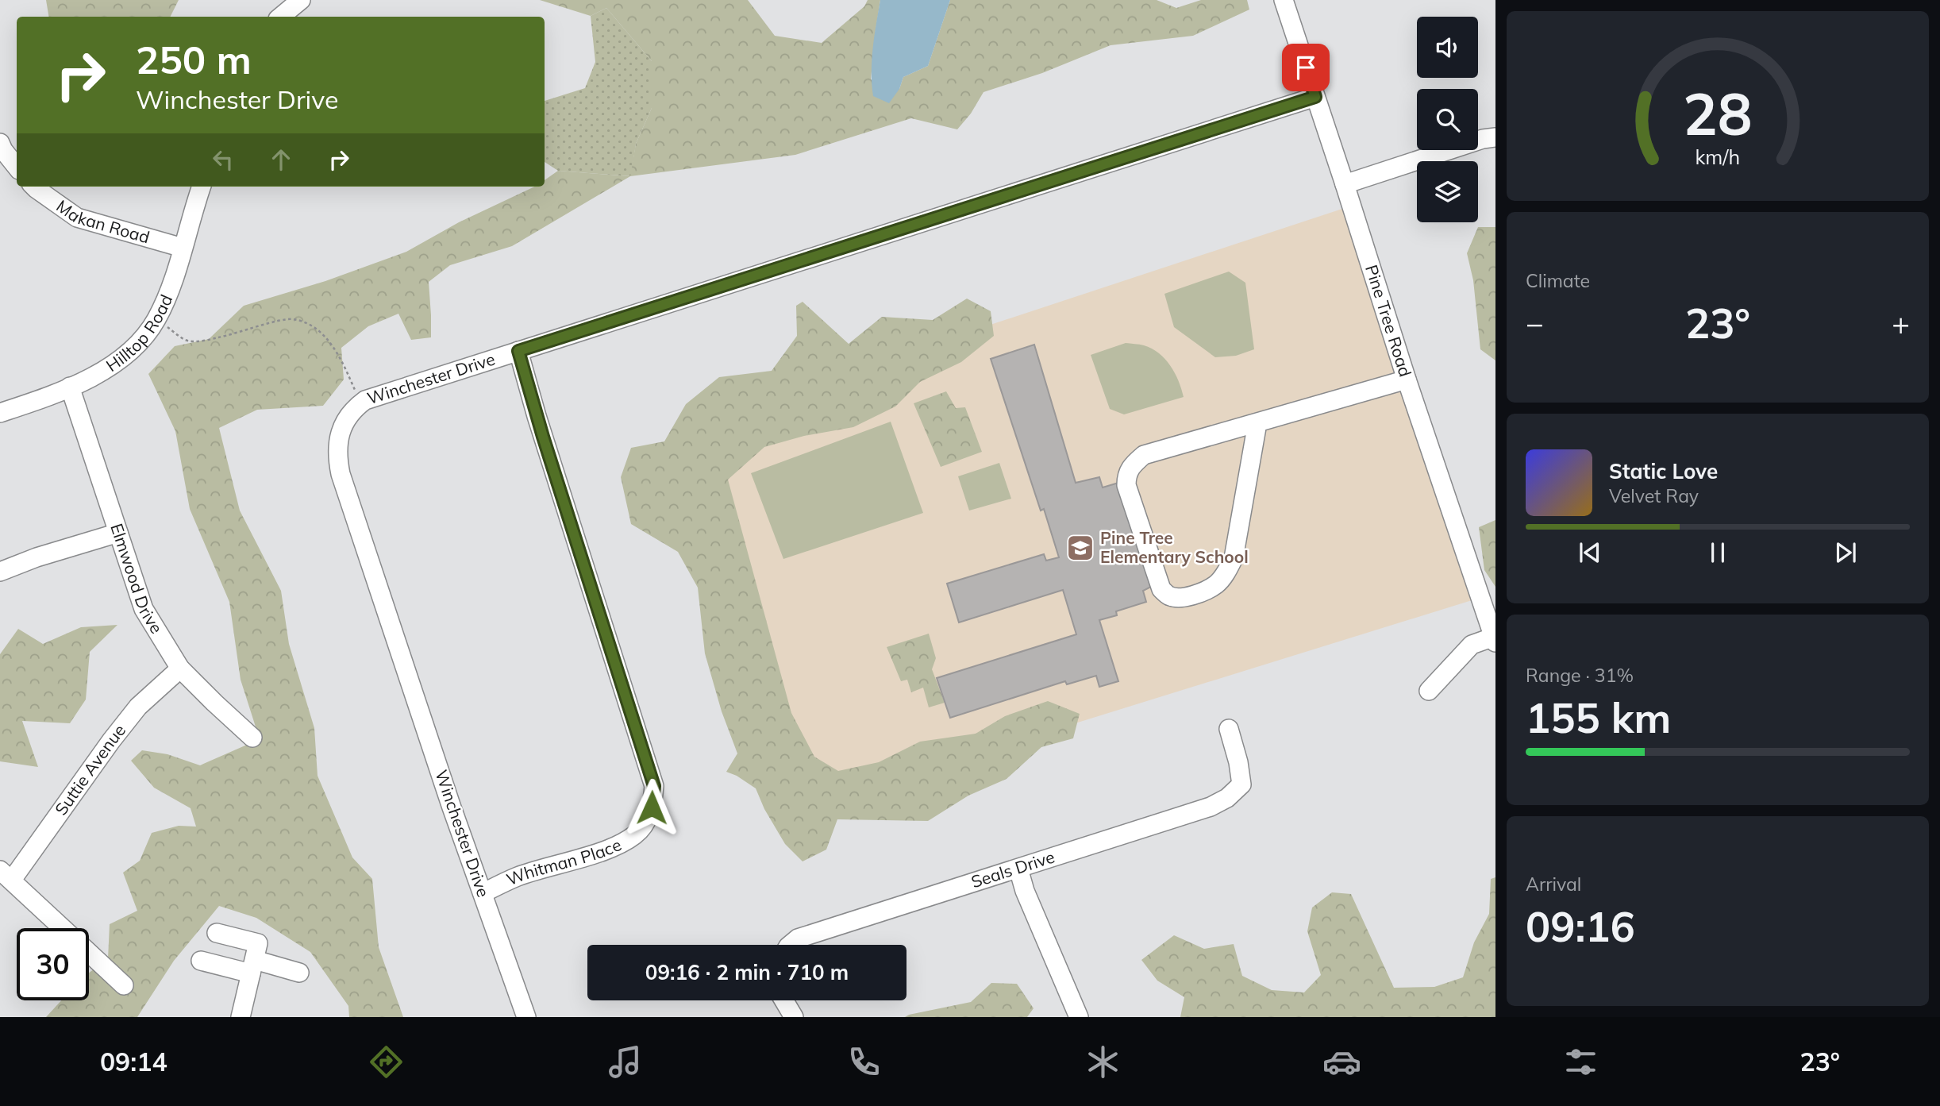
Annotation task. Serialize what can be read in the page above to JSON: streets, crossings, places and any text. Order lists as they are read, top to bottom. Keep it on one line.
{"streets":{"street":["Makan Road","Pine Tree Road","Hilltop Road","Winchester Drive","Elmwood Drive","Suttie Avenue","Whitman Place","Seals Drive"]},"crossings":[["Makan Road","Hilltop Road"],["Pine Tree Road","Winchester Drive"],["Hilltop Road","Elmwood Drive"],["Winchester Drive","Whitman Place"],["Elmwood Drive","Suttie Avenue"]],"places":{"school or university":["Pine Tree Elementary School"]},"page":{"turn":["250 m","Winchester Drive"],"tile":["Climate",["Range · 31%","155 km"],["Arrival","09:16"]],"heat":["−","23°","+"],"song":["Static Love","Velvet Ray"],"limit":"30","trip":"09:16 · 2 min · 710 m","tabs":["09:14","23°"],"gauge":["28","km/h"]}}
